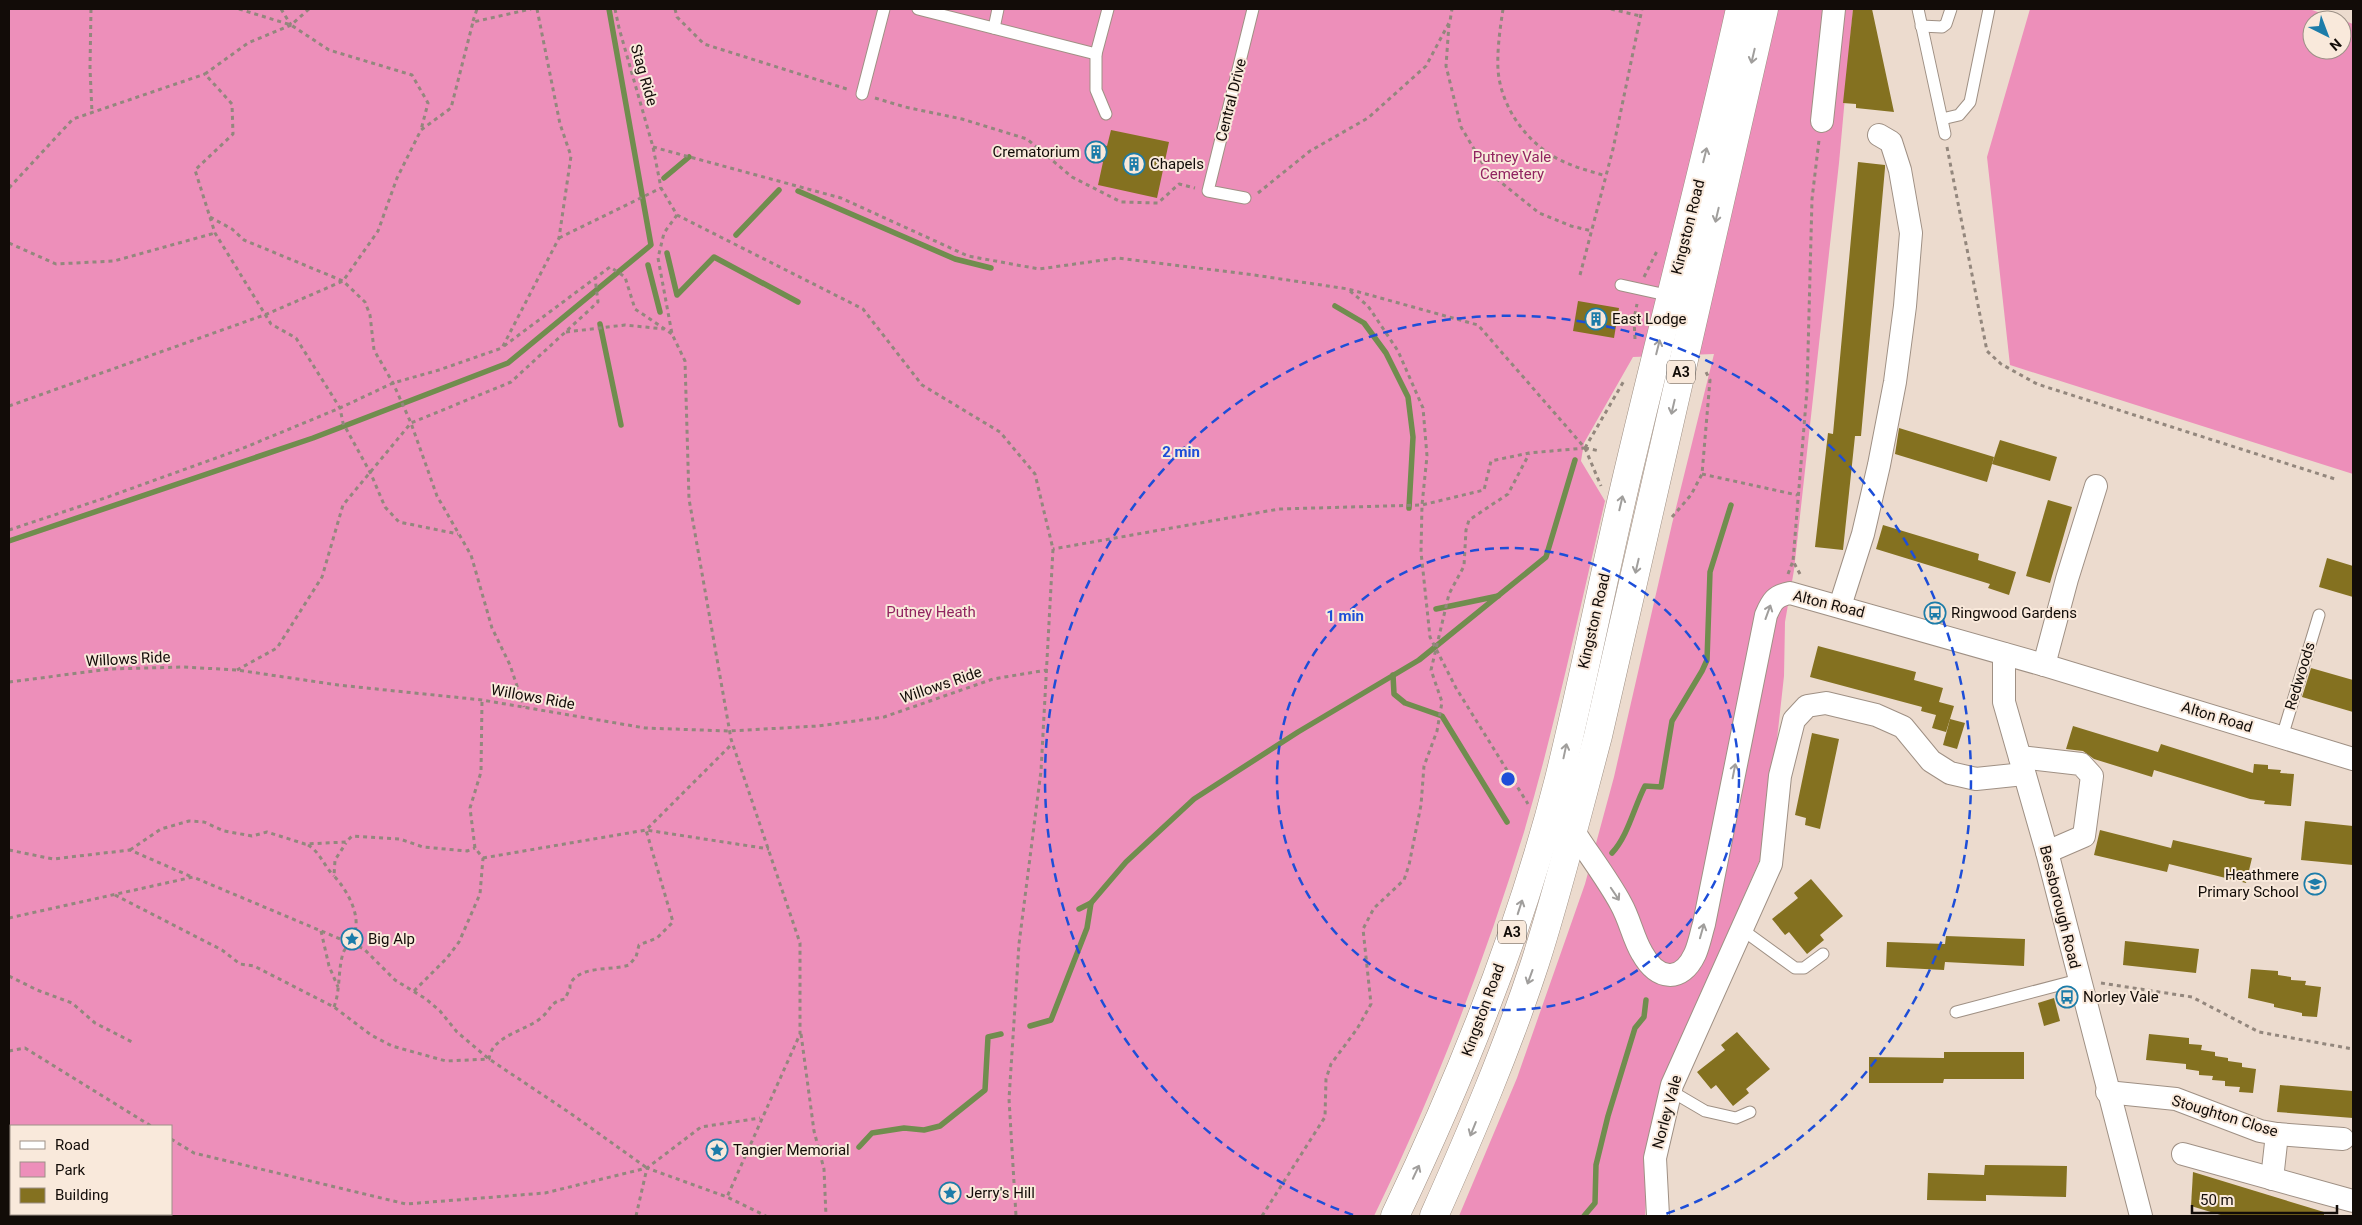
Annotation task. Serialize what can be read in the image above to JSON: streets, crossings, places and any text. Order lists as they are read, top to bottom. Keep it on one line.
{"streets":{"highway":["Kingston Road","A3"],"street":["Alton Road","Bessborough Road","Norley Vale","Stoughton Close"],"lane":["Central Drive","Redwoods"],"path":["Stag Ride","Willows Ride"]},"crossings":[["Kingston Road","Alton Road"],["Alton Road","Redwoods"],["Alton Road","Bessborough Road"],["Bessborough Road","Norley Vale"],["Bessborough Road","Stoughton Close"]],"parks":["Putney Vale Cemetery","Putney Heath"],"places":{"building":["Crematorium","Chapels","East Lodge"],"bus stop":["Ringwood Gardens","Norley Vale"],"school or university":["Heathmere Primary School"],"place":["Big Alp","Tangier Memorial","Jerry's Hill"]},"legend":["Road","Park","Building"],"scale_bar":"50 m","north":"bottom right","rings":["2 min","1 min"]}
